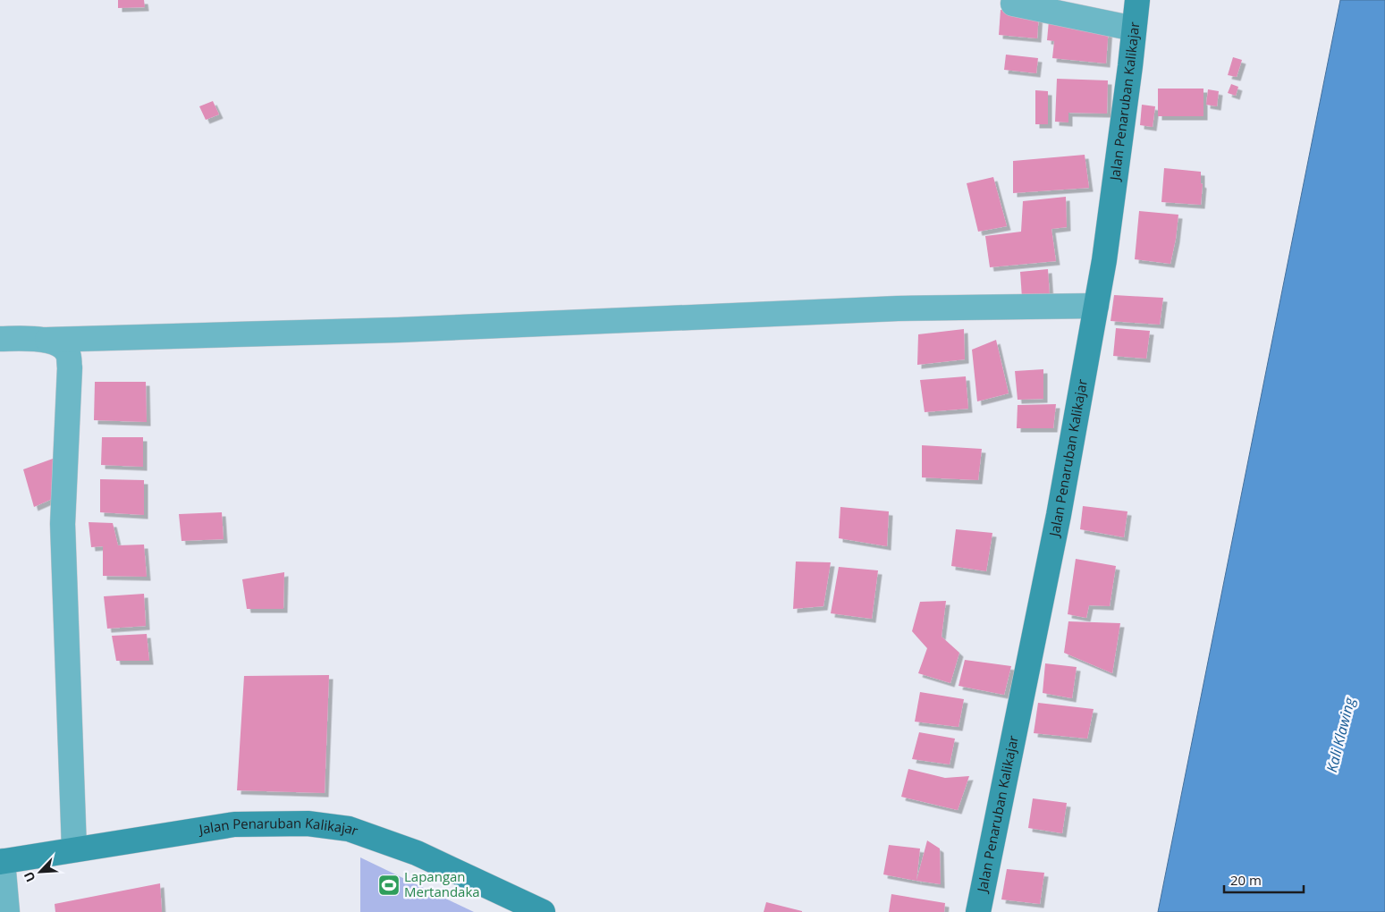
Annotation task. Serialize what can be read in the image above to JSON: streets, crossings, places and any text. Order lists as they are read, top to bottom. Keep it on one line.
{"streets":{"street":["Jalan Penaruban Kalikajar"]},"water":["Kali Klawing"],"places":{"sports":["Lapangan Mertandaka"]},"scale_bar":"20 m","north":"bottom left"}
